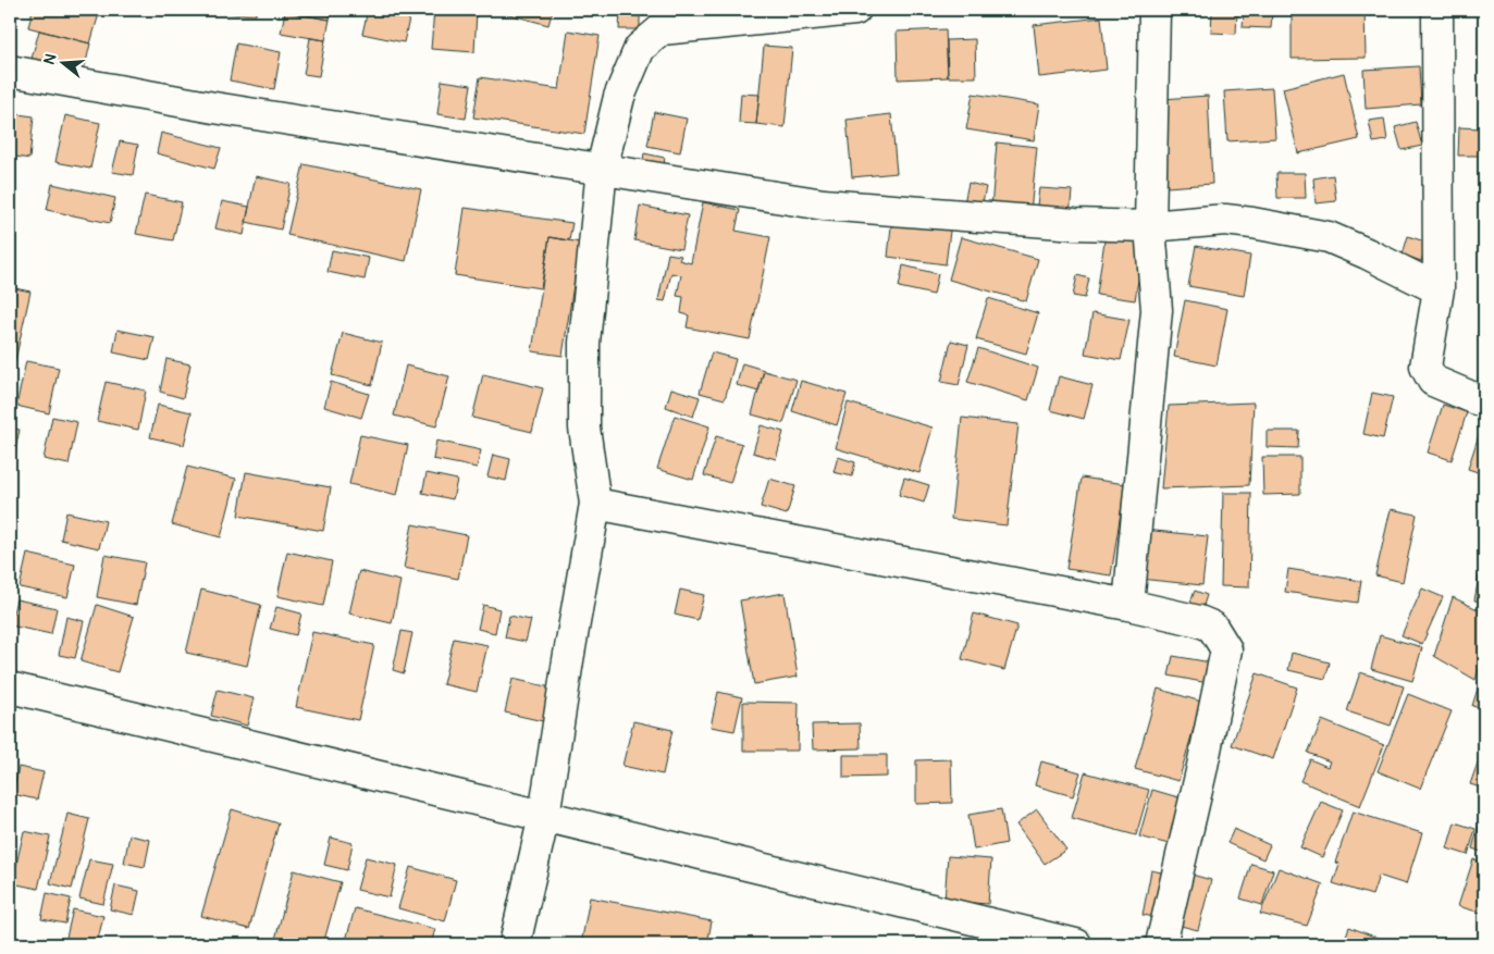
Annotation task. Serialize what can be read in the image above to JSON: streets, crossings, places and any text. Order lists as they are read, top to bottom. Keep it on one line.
{"north":"left"}
